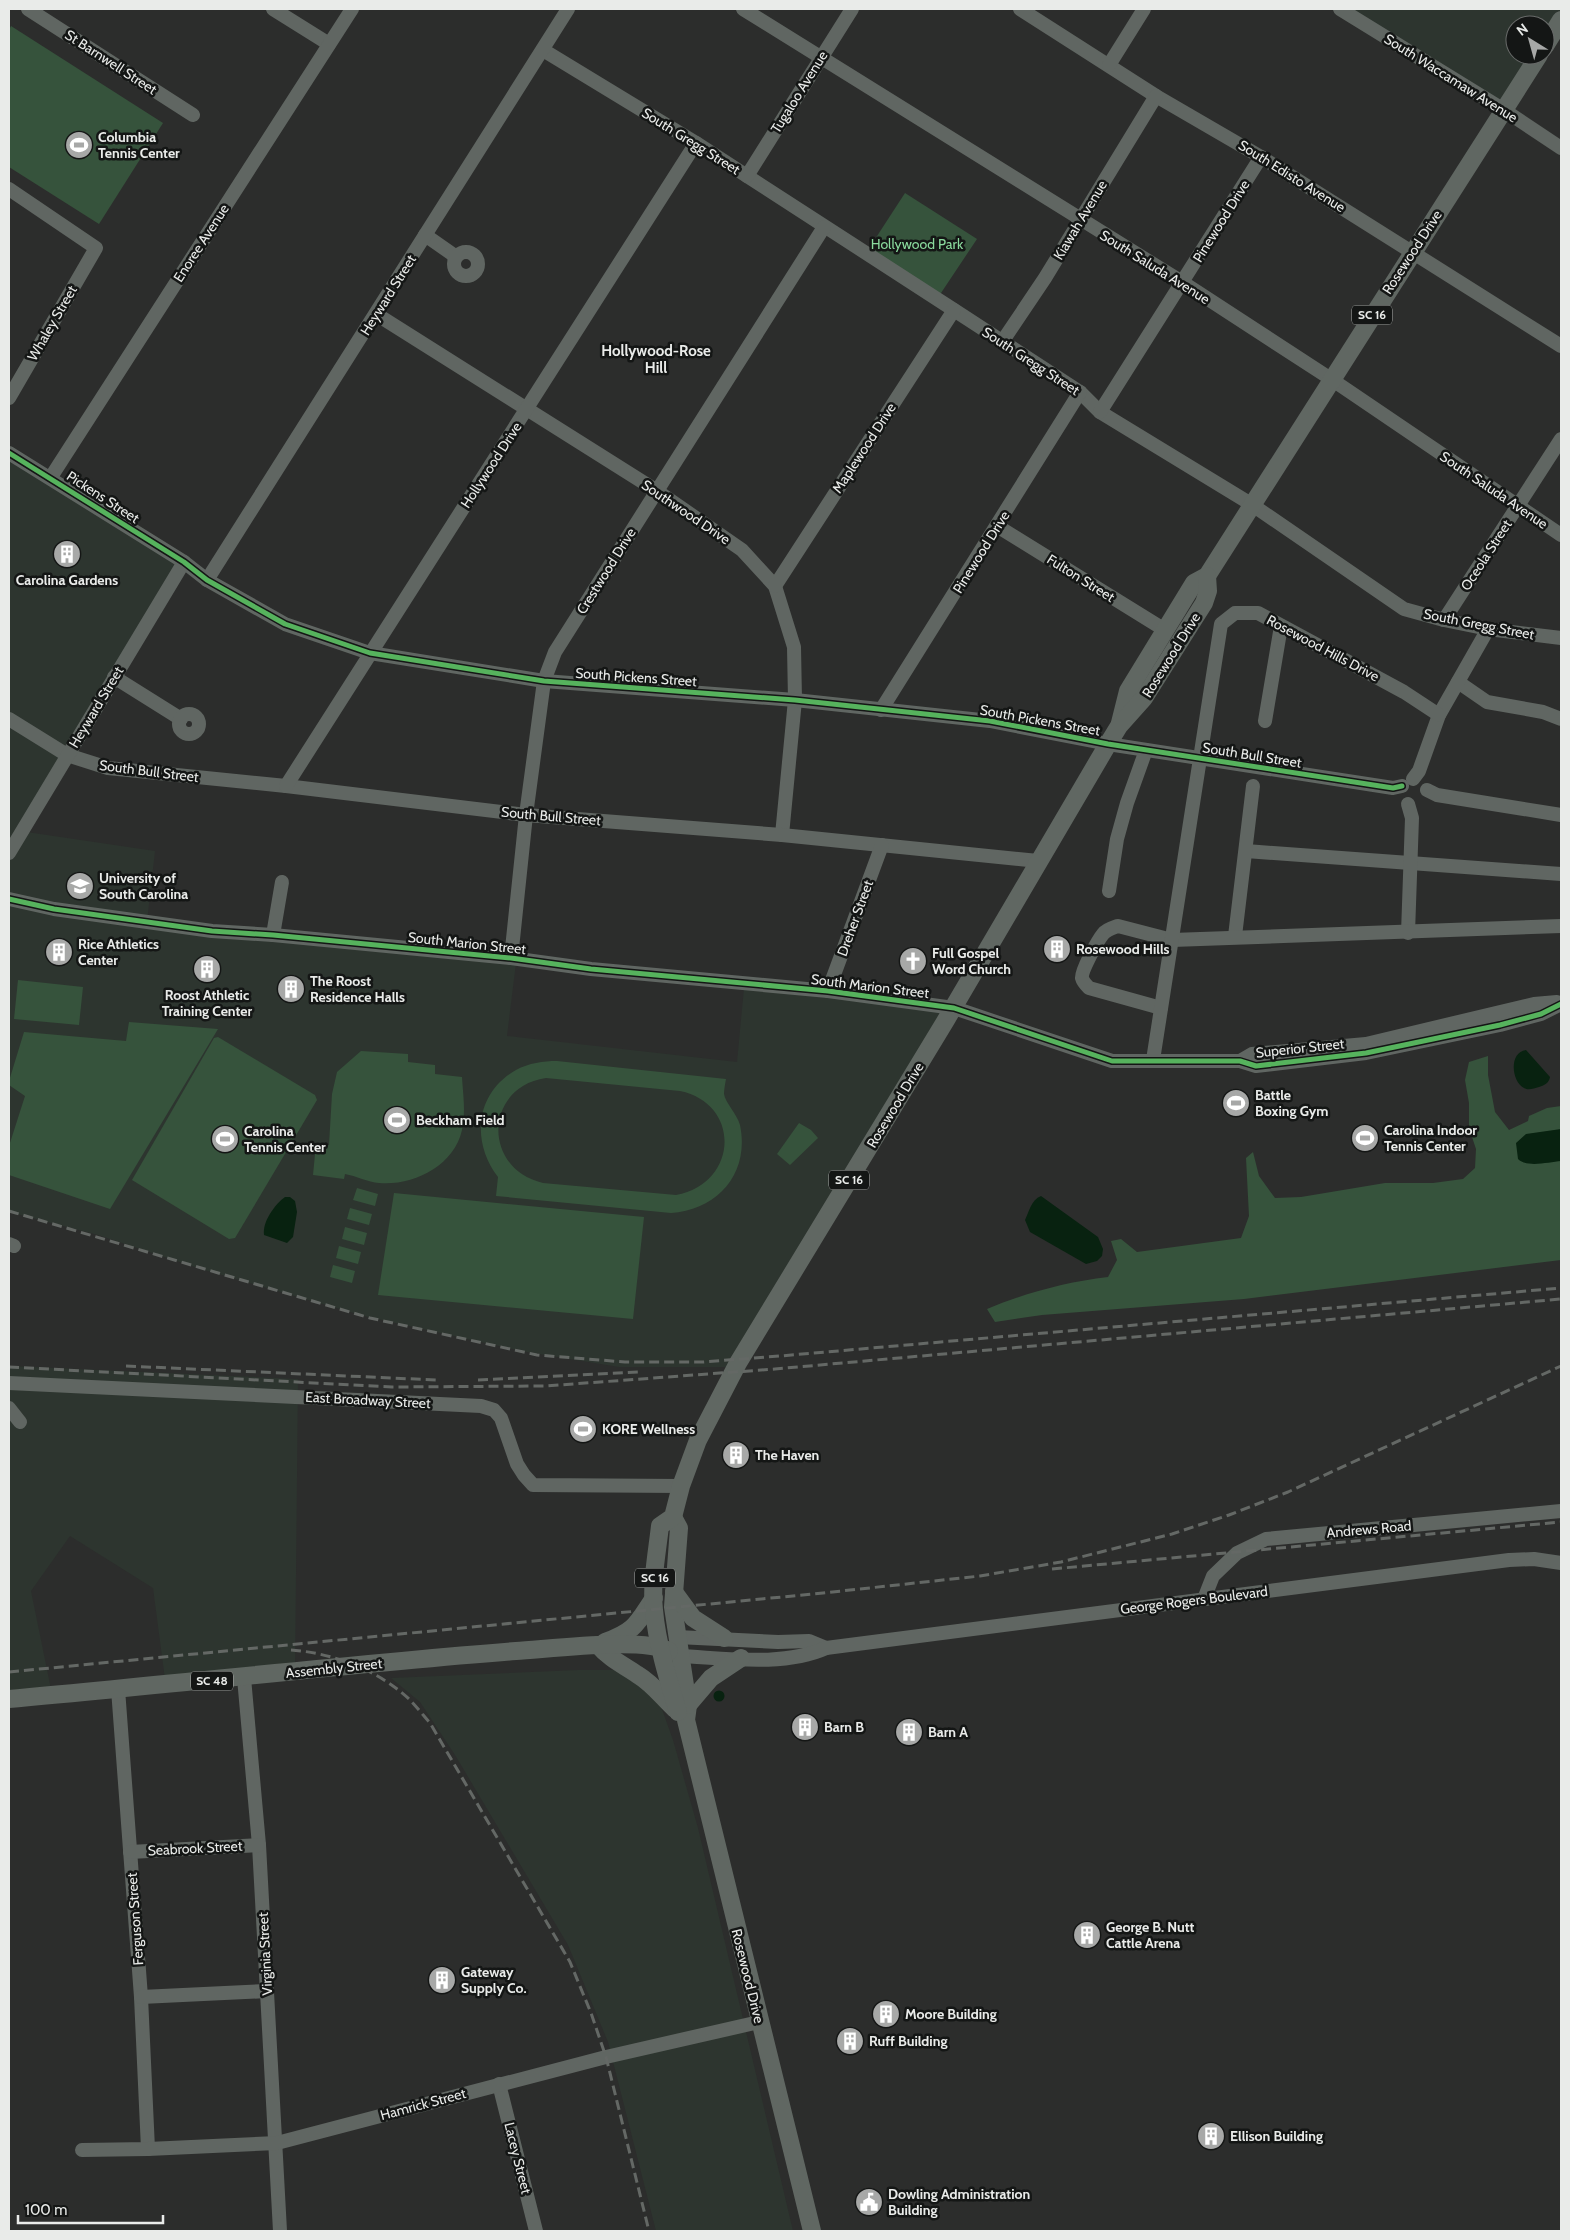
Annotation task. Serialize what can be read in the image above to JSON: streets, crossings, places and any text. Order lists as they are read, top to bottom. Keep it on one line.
{"streets":{"main road":["Rosewood Drive","SC 16","Assembly Street","SC 48"],"street":["St Barnwell Street","South Waccamaw Avenue","Tugaloo Avenue","South Gregg Street","South Edisto Avenue","Kiawah Avenue","Pinewood Drive","Enoree Avenue","South Saluda Avenue","Heyward Street","Whaley Street","Maplewood Drive","Hollywood Drive","Pickens Street","Southwood Drive","Oceola Street","Crestwood Drive","Fulton Street","Rosewood Hills Drive","South Pickens Street","South Bull Street","Dreher Street","South Marion Street","Superior Street","East Broadway Street","Andrews Road","George Rogers Boulevard","Seabrook Street","Ferguson Street","Virginia Street","Hamrick Street","Lacey Street"]},"crossings":[["South Waccamaw Avenue","Rosewood Drive"],["Tugaloo Avenue","South Gregg Street"],["Tugaloo Avenue","South Saluda Avenue"],["South Gregg Street","Kiawah Avenue"],["South Gregg Street","Pinewood Drive"],["South Gregg Street","Rosewood Drive"],["South Gregg Street","Heyward Street"],["South Gregg Street","Maplewood Drive"],["South Gregg Street","Hollywood Drive"],["South Gregg Street","Oceola Street"],["South Gregg Street","Crestwood Drive"],["South Edisto Avenue","Kiawah Avenue"],["South Edisto Avenue","Pinewood Drive"],["South Edisto Avenue","Rosewood Drive"],["Kiawah Avenue","South Saluda Avenue"],["Pinewood Drive","South Saluda Avenue"],["Pinewood Drive","Fulton Street"],["Pinewood Drive","South Pickens Street"],["Enoree Avenue","Pickens Street"],["Rosewood Drive","South Saluda Avenue"],["Rosewood Drive","Fulton Street"],["Rosewood Drive","South Pickens Street"],["Rosewood Drive","South Bull Street"],["Rosewood Drive","South Marion Street"],["Rosewood Drive","Superior Street"],["Rosewood Drive","East Broadway Street"],["Rosewood Drive","George Rogers Boulevard"],["Rosewood Drive","Assembly Street"],["Rosewood Drive","Hamrick Street"],["South Saluda Avenue","Oceola Street"],["Heyward Street","Pickens Street"],["Heyward Street","Southwood Drive"],["Heyward Street","South Pickens Street"],["Heyward Street","South Bull Street"],["Maplewood Drive","Southwood Drive"],["Hollywood Drive","Southwood Drive"],["Hollywood Drive","South Pickens Street"],["Hollywood Drive","South Bull Street"],["Pickens Street","South Pickens Street"],["Southwood Drive","Crestwood Drive"],["Southwood Drive","South Pickens Street"],["Southwood Drive","South Bull Street"],["Crestwood Drive","South Pickens Street"],["Crestwood Drive","South Bull Street"],["Crestwood Drive","South Marion Street"],["Rosewood Hills Drive","South Bull Street"],["Rosewood Hills Drive","Superior Street"],["South Pickens Street","South Bull Street"],["South Bull Street","Dreher Street"],["Dreher Street","South Marion Street"],["South Marion Street","Superior Street"],["Andrews Road","George Rogers Boulevard"],["George Rogers Boulevard","Assembly Street"],["Assembly Street","Ferguson Street"],["Assembly Street","Virginia Street"],["Seabrook Street","Ferguson Street"],["Seabrook Street","Virginia Street"],["Ferguson Street","Hamrick Street"],["Virginia Street","Hamrick Street"],["Hamrick Street","Lacey Street"]],"districts":["Hollywood-Rose Hill"],"parks":["Hollywood Park"],"places":{"sports":["Columbia Tennis Center","Battle Boxing Gym","Beckham Field","Carolina Indoor Tennis Center","Carolina Tennis Center","KORE Wellness"],"building":["Carolina Gardens","Rosewood Hills","Rice Athletics Center","Roost Athletic Training Center","The Roost Residence Halls","The Haven","Barn B","Barn A","George B. Nutt Cattle Arena","Gateway Supply Co.","Moore Building","Ruff Building","Ellison Building"],"school or university":["University of South Carolina"],"church":["Full Gospel Word Church"],"public building":["Dowling Administration Building"]},"scale_bar":"100 m","north":"top left"}
